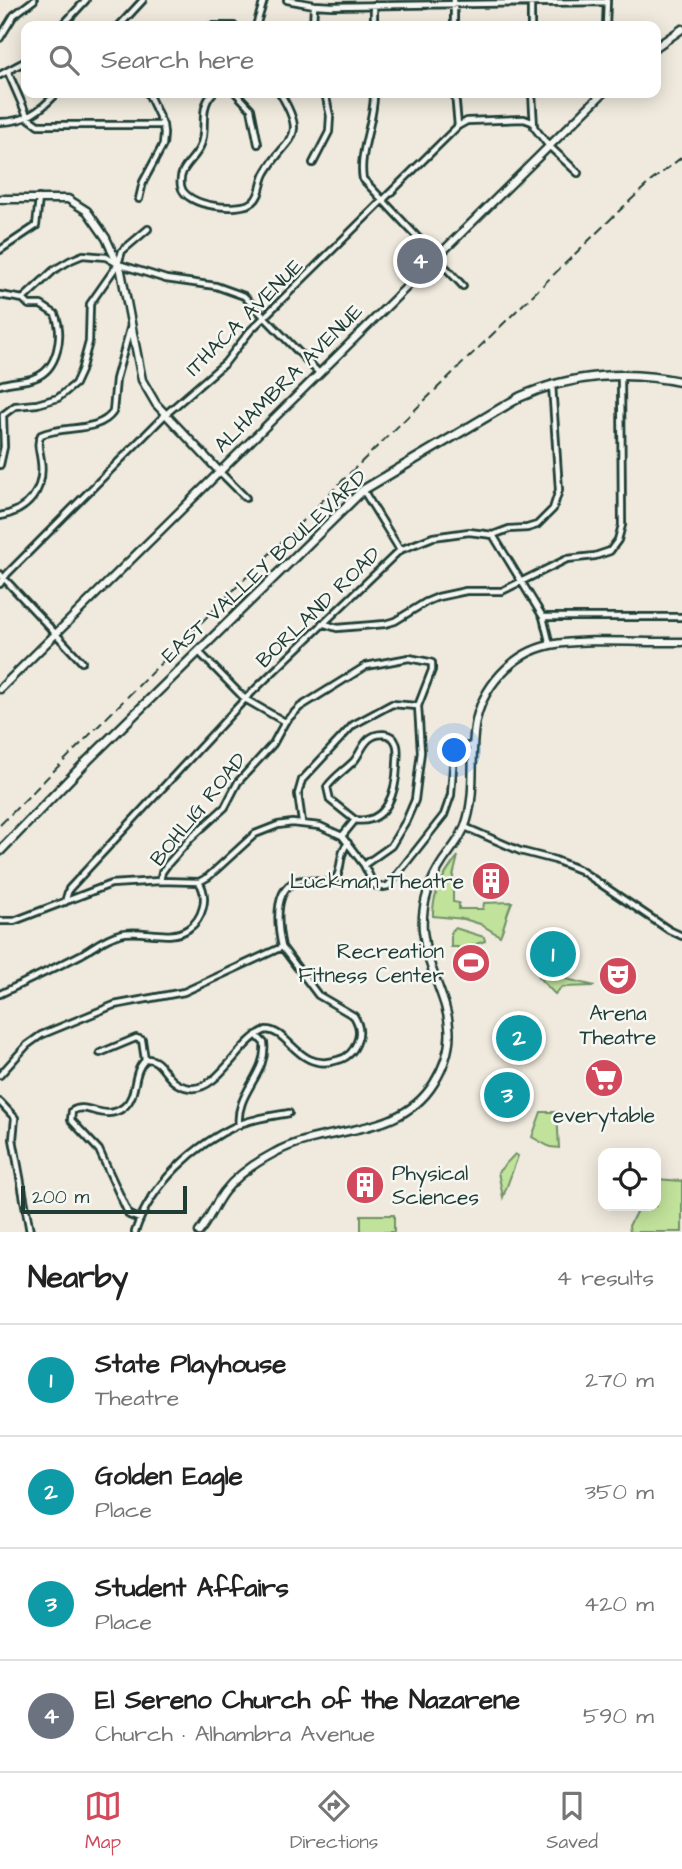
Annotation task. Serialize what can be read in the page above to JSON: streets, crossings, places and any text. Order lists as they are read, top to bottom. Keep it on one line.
{"streets":{"main road":["EAST VALLEY BOULEVARD"],"street":["ITHACA AVENUE","ALHAMBRA AVENUE","BORLAND ROAD","BOHLIG ROAD"]},"crossings":[["EAST VALLEY BOULEVARD","BORLAND ROAD"]],"places":{"building":["Luckman Theatre","Physical Sciences"],"sports":["Recreation Fitness Center"],"theatre":["Arena Theatre"],"supermarket":["everytable"]},"scale_bar":"200 m","page":{"search":"Search here","pins":["4","1","2","3"],"scale":"200 m","heading":["Nearby","4 results"],"list":[{"mark":"1","name":"State Playhouse","note":"Theatre","value":"270 m"},{"mark":"2","name":"Golden Eagle","note":"Place","value":"350 m"},{"mark":"3","name":"Student Affairs","note":"Place","value":"420 m"},{"mark":"4","name":"El Sereno Church of the Nazarene","note":"Church · Alhambra Avenue","value":"590 m"}],"nav":["Map","Directions","Saved"]}}
